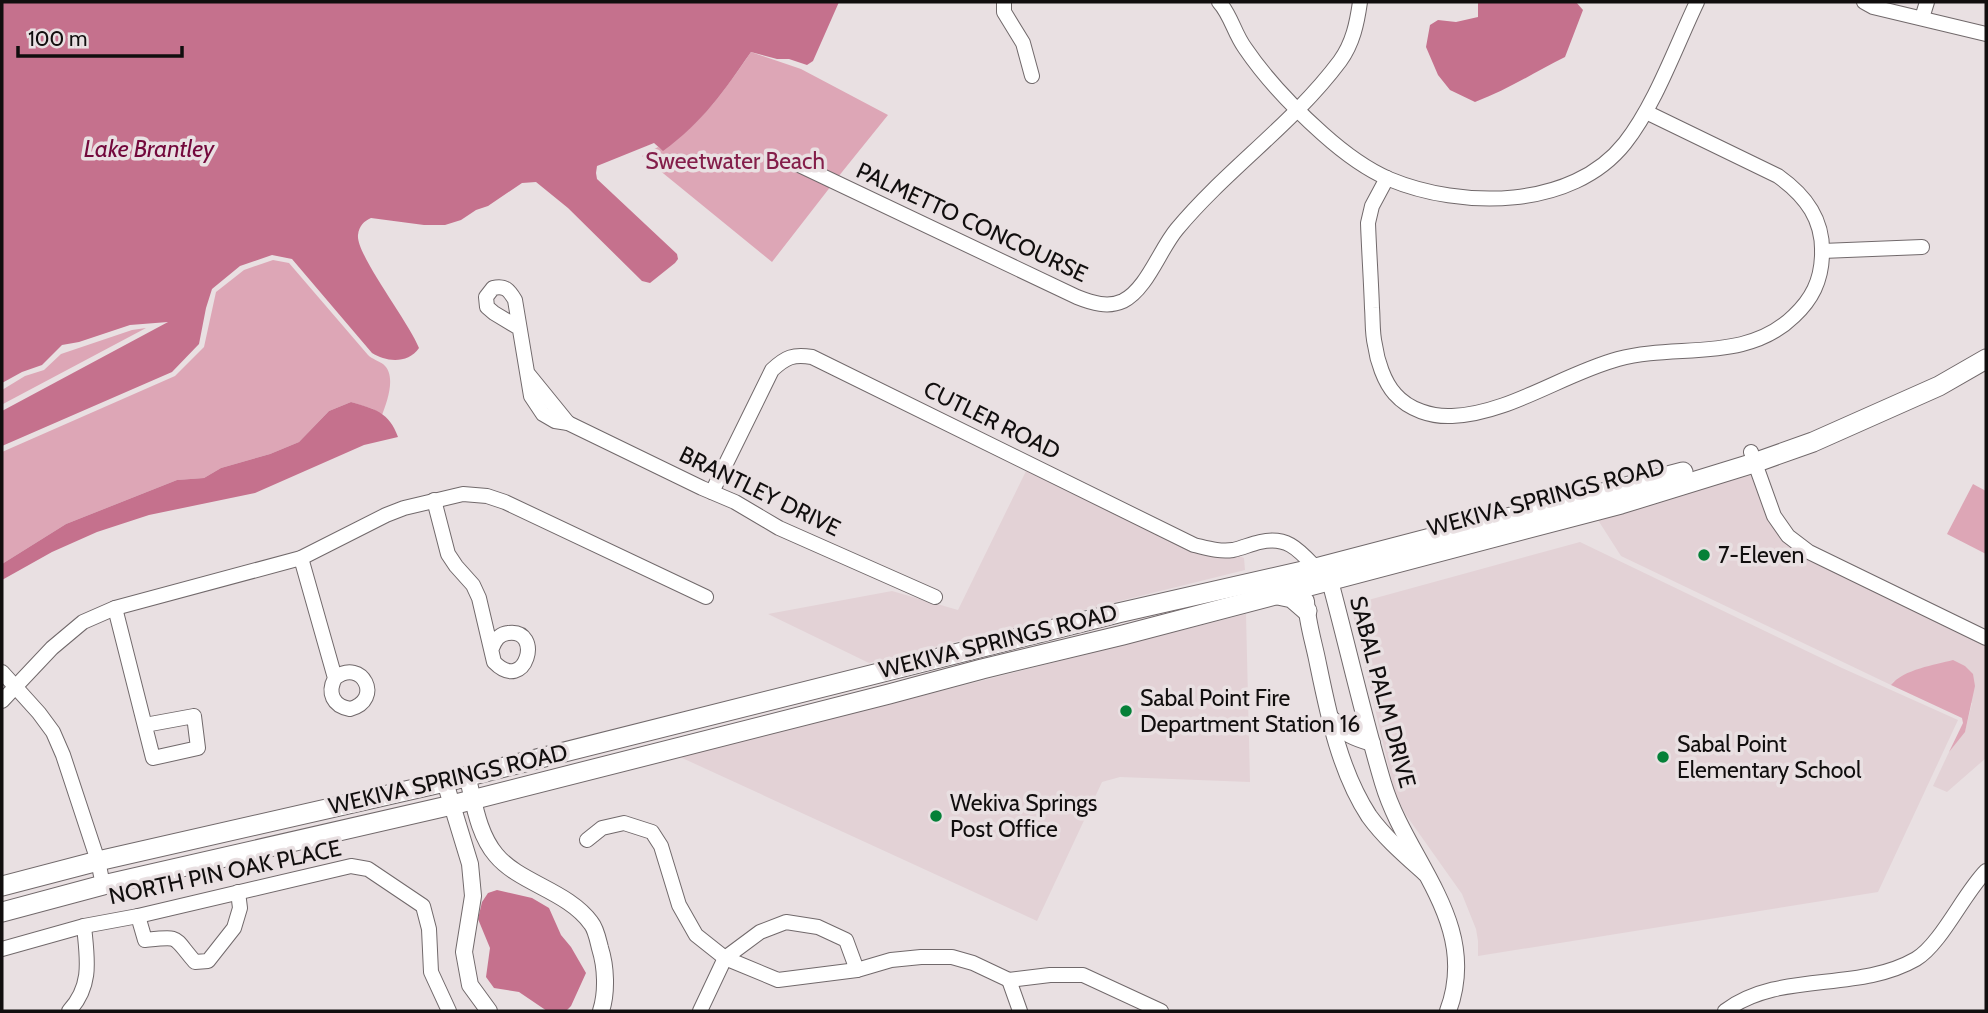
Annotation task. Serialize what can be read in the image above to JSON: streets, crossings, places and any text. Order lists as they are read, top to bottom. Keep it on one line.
{"streets":{"main road":["WEKIVA SPRINGS ROAD"],"street":["PALMETTO CONCOURSE","CUTLER ROAD","BRANTLEY DRIVE","SABAL PALM DRIVE","NORTH PIN OAK PLACE"]},"crossings":[["CUTLER ROAD","BRANTLEY DRIVE"],["CUTLER ROAD","WEKIVA SPRINGS ROAD"],["CUTLER ROAD","SABAL PALM DRIVE"],["WEKIVA SPRINGS ROAD","SABAL PALM DRIVE"]],"water":["Lake Brantley"],"parks":["Sweetwater Beach"],"places":["7-Eleven","Sabal Point Fire Department Station 16","Sabal Point Elementary School","Wekiva Springs Post Office"],"scale_bar":"100 m"}
